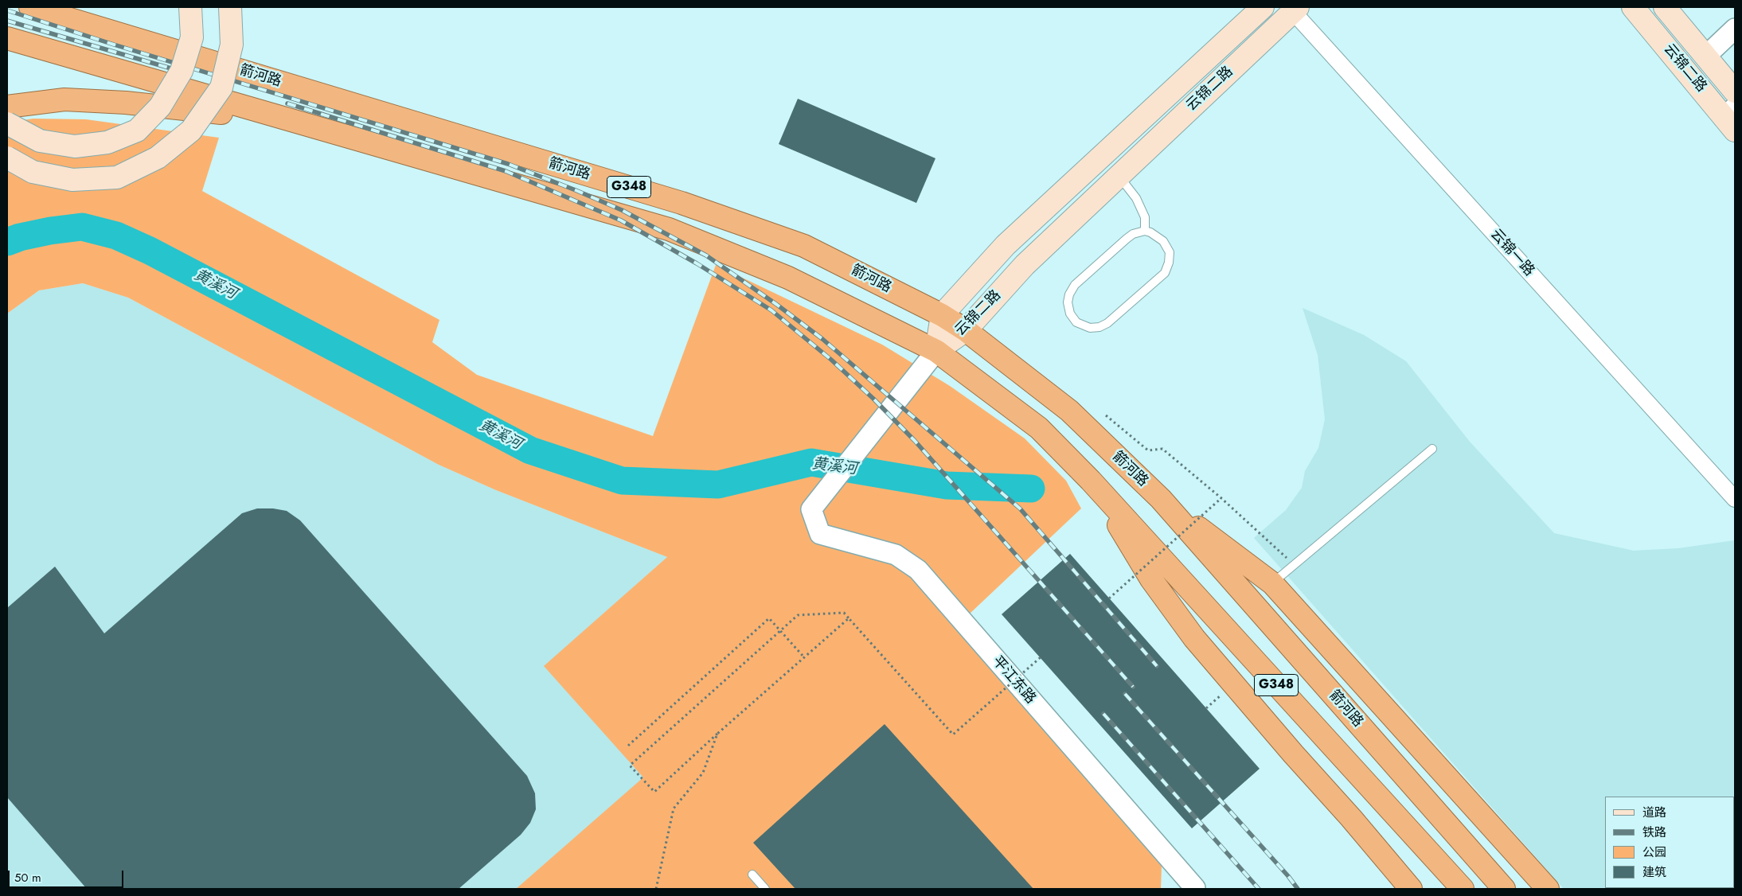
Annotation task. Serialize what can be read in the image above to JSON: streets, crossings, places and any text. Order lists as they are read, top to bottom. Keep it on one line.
{"streets":{"highway":["箭河路","G348"],"main road":["云锦二路"],"street":["云锦一路","平江东路"]},"crossings":[["云锦二路","箭河路"],["云锦二路","云锦一路"],["云锦二路","平江东路"],["箭河路","平江东路"]],"water":["黄溪河"],"legend":["道路","铁路","公园","建筑"],"scale_bar":"50 m"}
